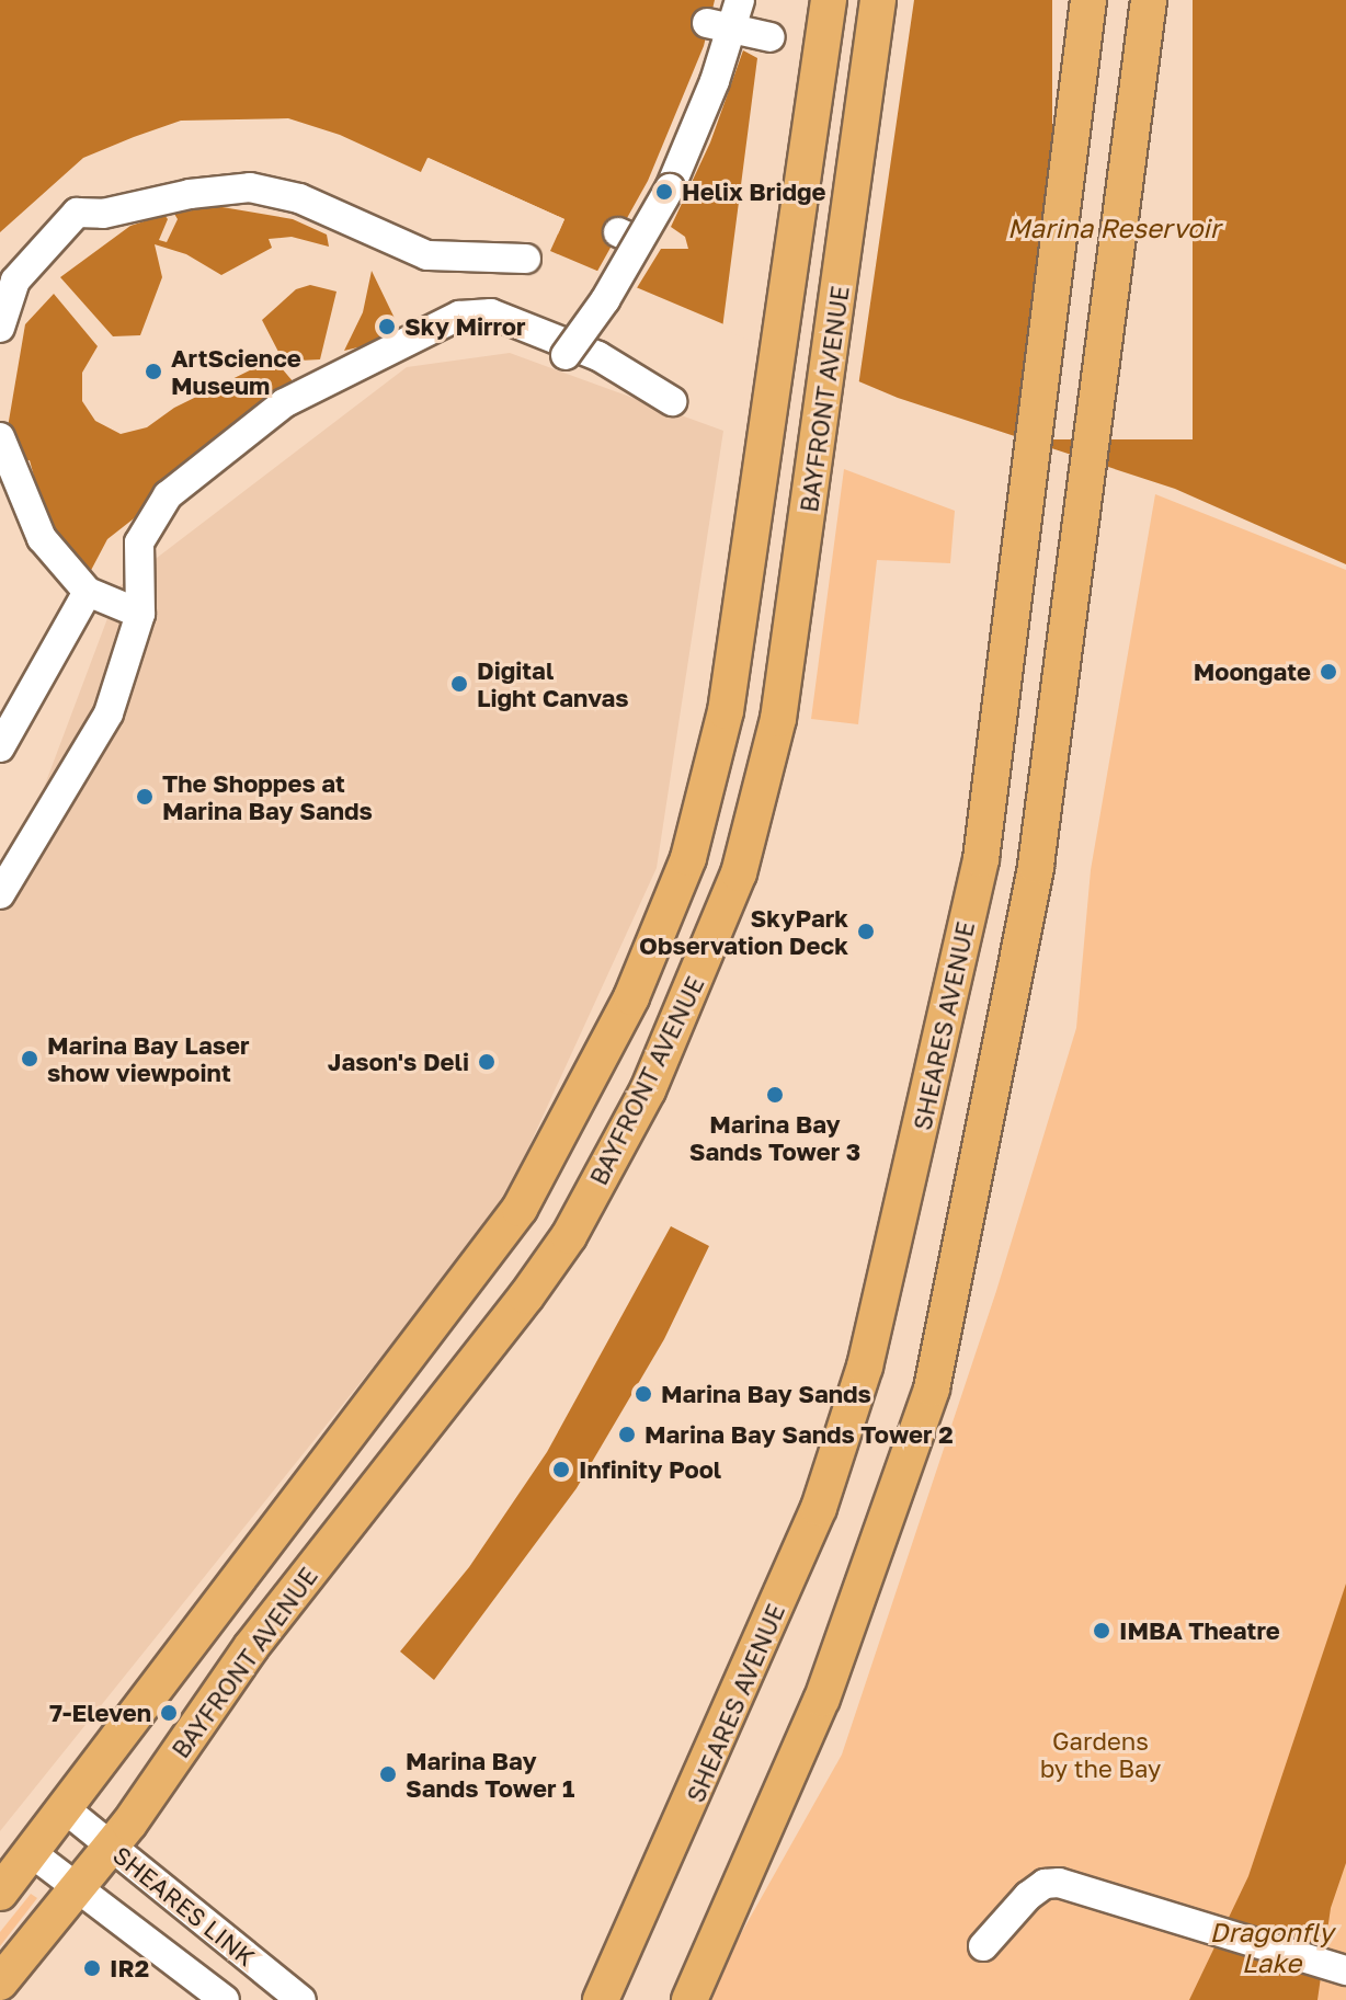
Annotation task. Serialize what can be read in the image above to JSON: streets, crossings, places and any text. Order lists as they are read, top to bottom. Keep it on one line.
{"streets":{"main road":["BAYFRONT AVENUE","SHEARES AVENUE"],"street":["SHEARES LINK"]},"crossings":[["BAYFRONT AVENUE","SHEARES LINK"]],"water":["Marina Reservoir","Dragonfly Lake"],"parks":["Gardens by the Bay"],"places":["Helix Bridge","Sky Mirror","ArtScience Museum","Moongate","Digital Light Canvas","The Shoppes at Marina Bay Sands","SkyPark Observation Deck","Marina Bay Laser show viewpoint","Jason's Deli","Marina Bay Sands Tower 3","Marina Bay Sands","Marina Bay Sands Tower 2","Infinity Pool","IMBA Theatre","7-Eleven","Marina Bay Sands Tower 1","IR2"]}
